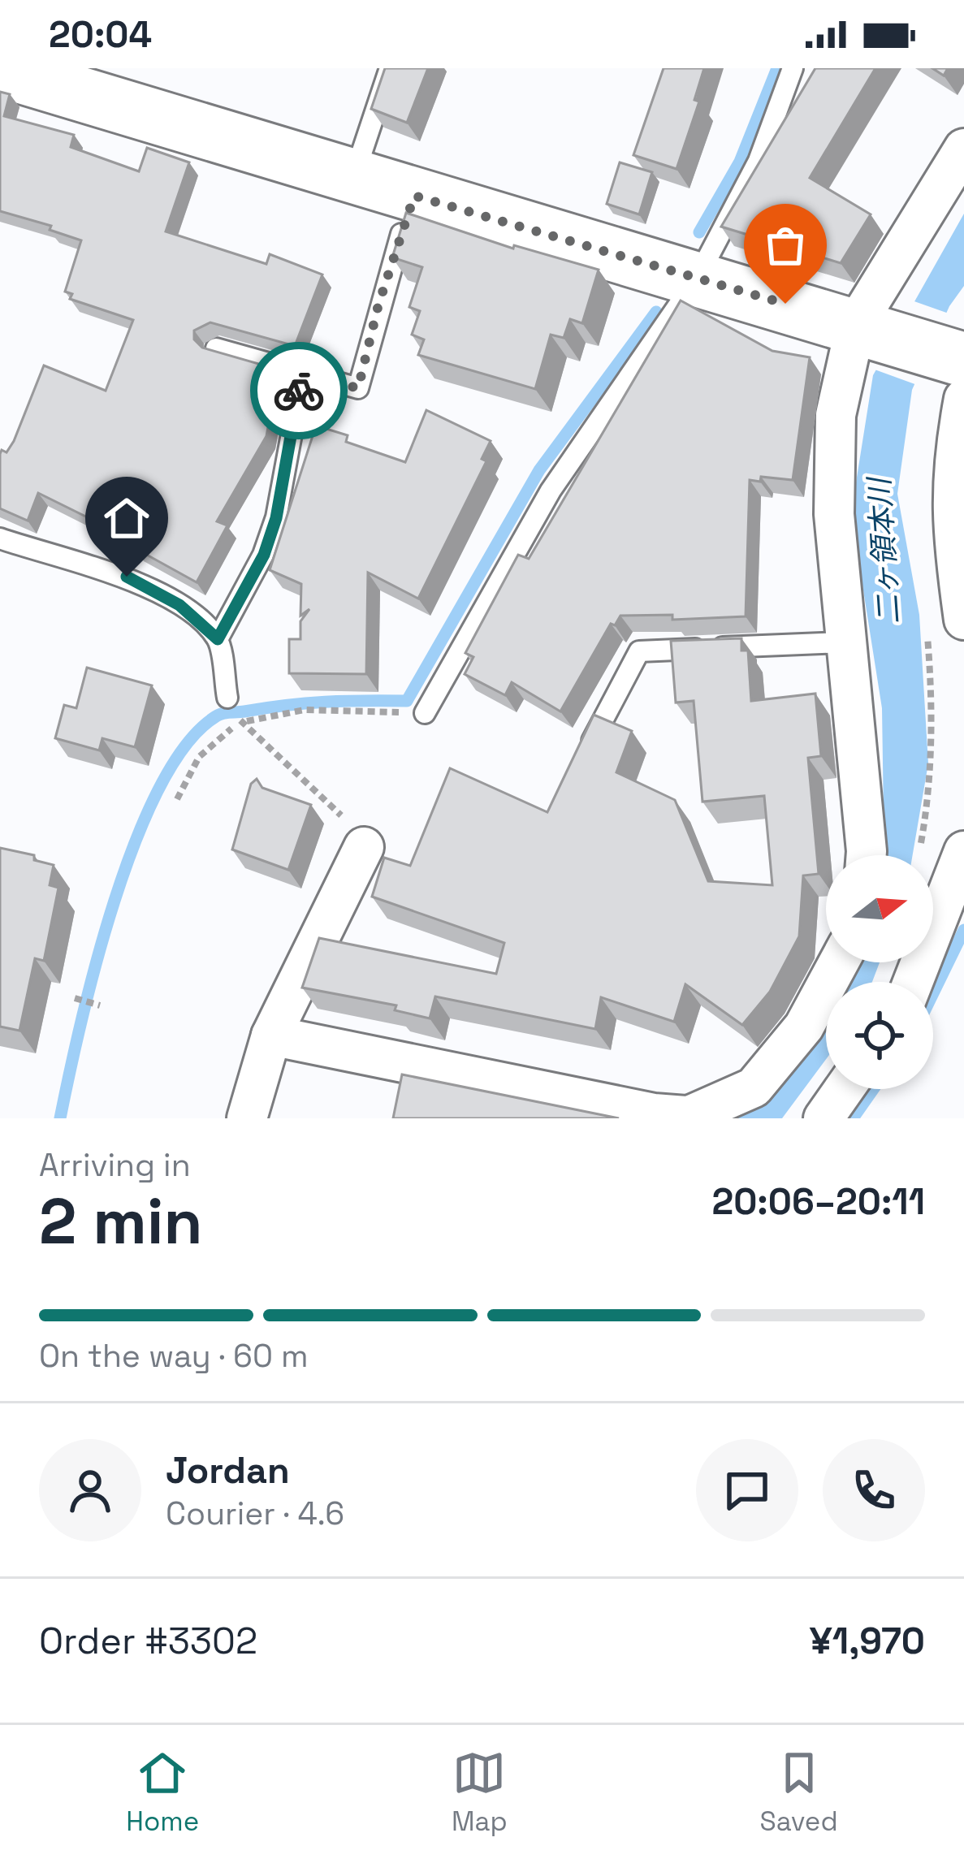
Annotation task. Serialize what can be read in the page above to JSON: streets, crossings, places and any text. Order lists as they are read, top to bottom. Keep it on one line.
{"water":["二ヶ領本川"],"north":"right","page":{"status":"20:04","heading":["2 min","Arriving in","20:06–20:11"],"panel":["Jordan","Courier · 4.6","Order #3302","¥1,970"],"bar":"On the way · 60 m","tabs":["Home","Map","Saved"]}}
